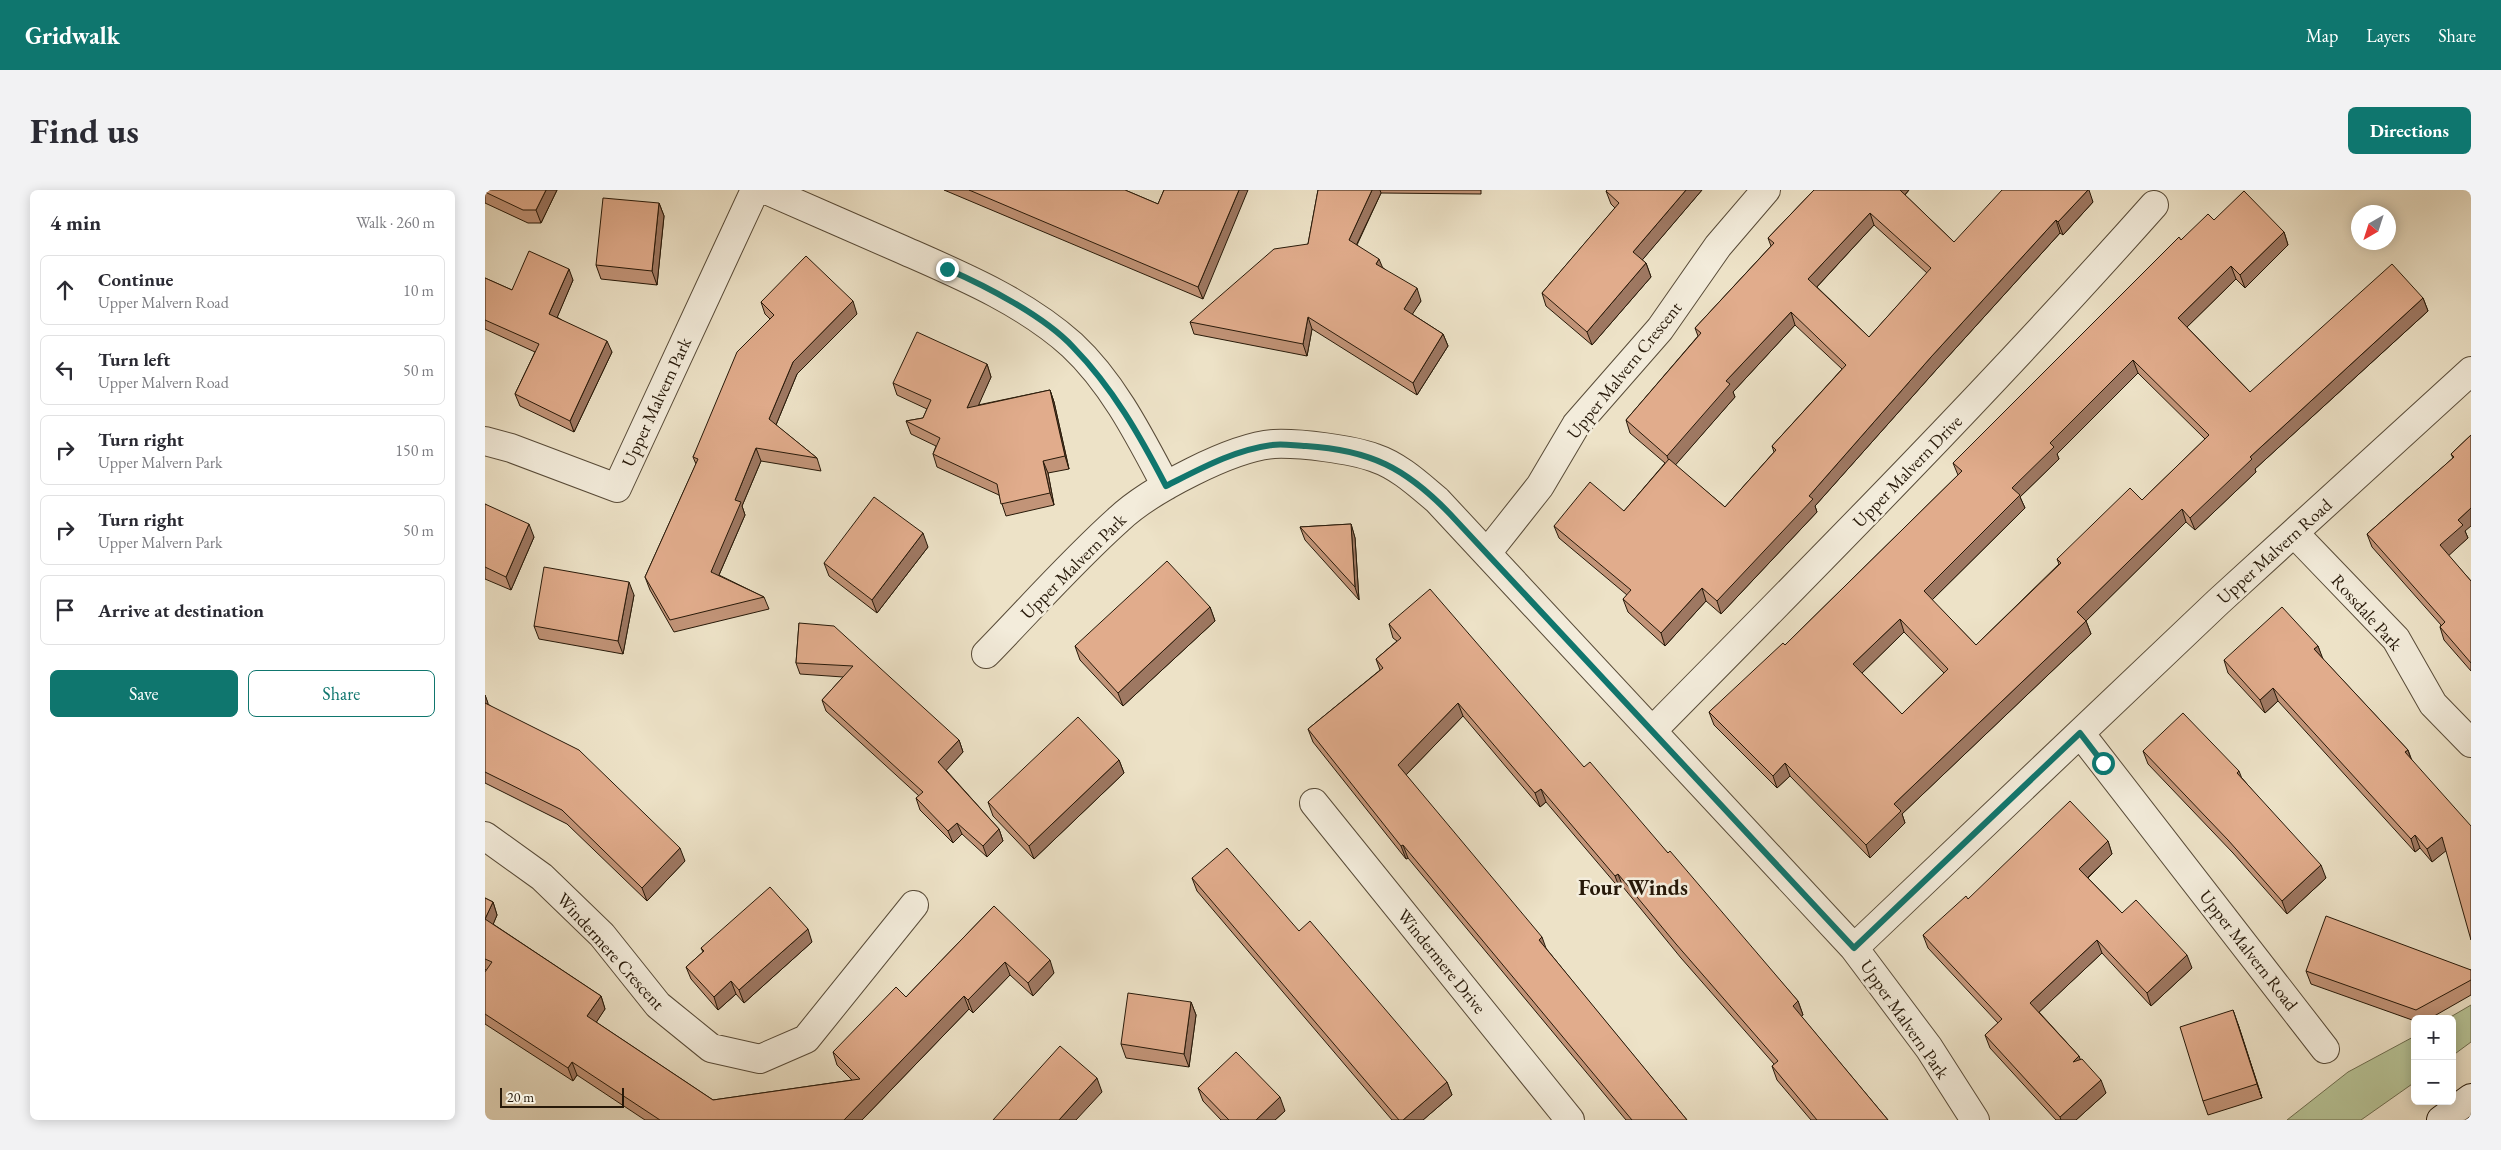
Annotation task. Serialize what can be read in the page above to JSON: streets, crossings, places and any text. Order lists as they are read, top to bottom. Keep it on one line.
{"streets":{"street":["Upper Malvern Crescent","Upper Malvern Park","Upper Malvern Drive","Upper Malvern Road","Rossdale Park","Windermere Crescent","Windermere Drive"]},"crossings":[["Upper Malvern Crescent","Upper Malvern Park"],["Upper Malvern Park","Upper Malvern Drive"],["Upper Malvern Park","Upper Malvern Road"],["Upper Malvern Road","Rossdale Park"]],"districts":["Four Winds"],"scale_bar":"20 m","north":"bottom left","page":{"header":"Gridwalk","nav":["Map","Layers","Share"],"buttons":["Directions",["Save","Share"]],"title":"Find us","heading":["4 min","Walk · 260 m"],"list":[["Continue","Upper Malvern Road","10 m"],["Turn left","Upper Malvern Road","50 m"],["Turn right","Upper Malvern Park","150 m"],["Turn right","Upper Malvern Park","50 m"],"Arrive at destination"],"map_buttons":["+","−"],"scale":"20 m"}}
